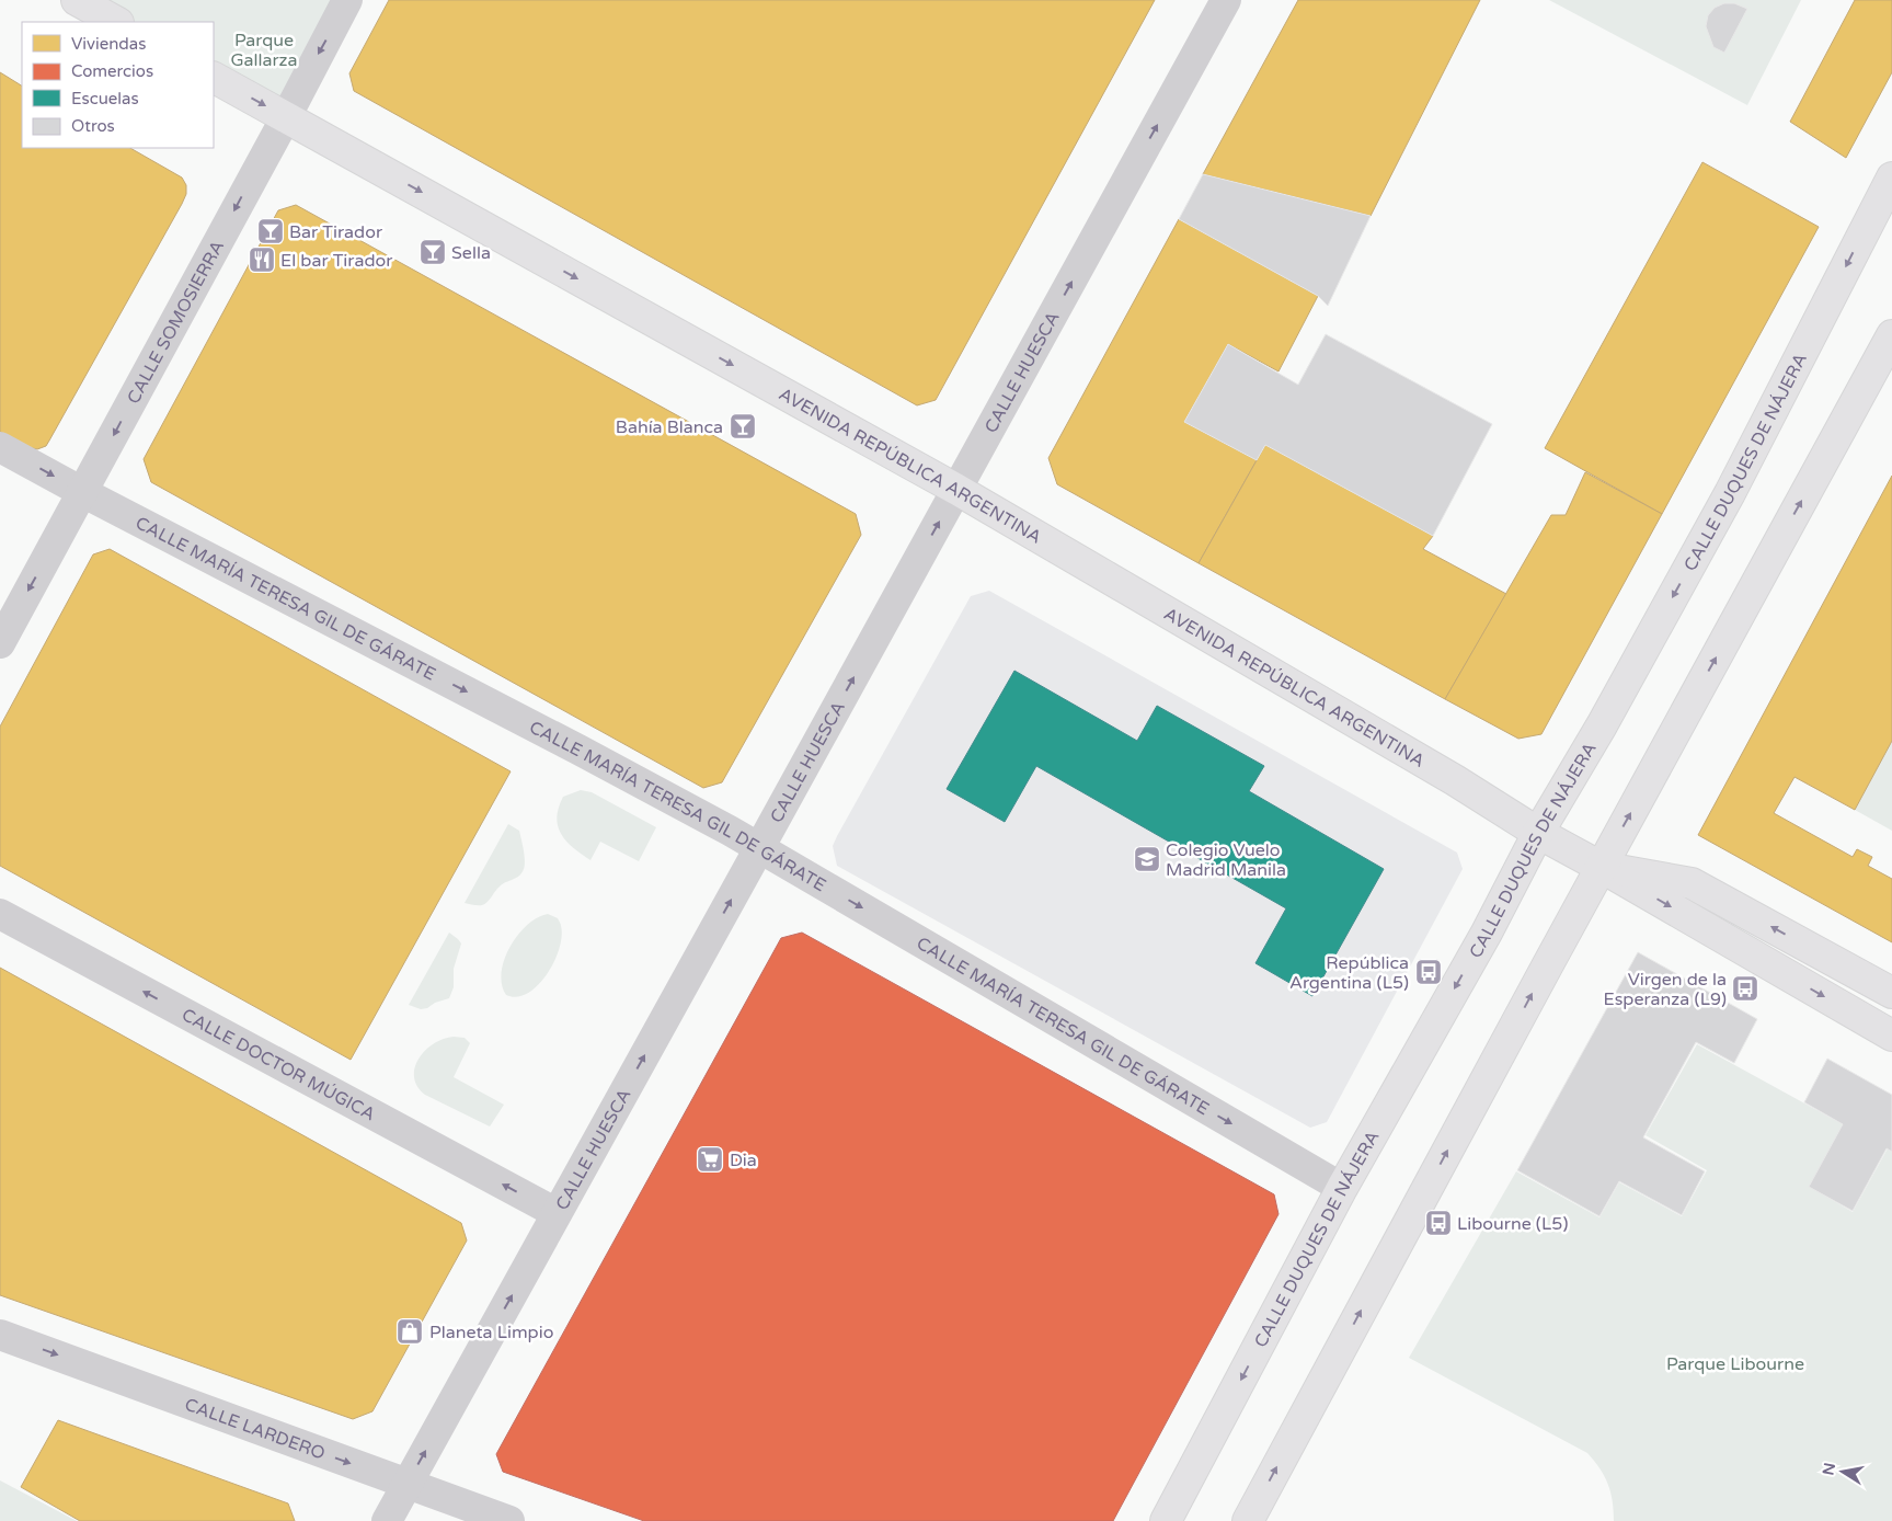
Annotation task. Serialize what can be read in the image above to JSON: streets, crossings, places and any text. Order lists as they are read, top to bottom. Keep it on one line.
{"streets":{"main road":["CALLE DUQUES DE NÁJERA","AVENIDA REPÚBLICA ARGENTINA"],"street":["CALLE SOMOSIERRA","CALLE HUESCA","CALLE MARÍA TERESA GIL DE GÁRATE","CALLE DOCTOR MÚGICA","CALLE LARDERO"]},"crossings":[["CALLE SOMOSIERRA","AVENIDA REPÚBLICA ARGENTINA"],["CALLE SOMOSIERRA","CALLE MARÍA TERESA GIL DE GÁRATE"],["CALLE HUESCA","AVENIDA REPÚBLICA ARGENTINA"],["CALLE HUESCA","CALLE MARÍA TERESA GIL DE GÁRATE"],["CALLE HUESCA","CALLE DOCTOR MÚGICA"],["CALLE HUESCA","CALLE LARDERO"],["CALLE DUQUES DE NÁJERA","AVENIDA REPÚBLICA ARGENTINA"],["CALLE DUQUES DE NÁJERA","CALLE MARÍA TERESA GIL DE GÁRATE"]],"one_way":["CALLE SOMOSIERRA","CALLE HUESCA","CALLE MARÍA TERESA GIL DE GÁRATE","CALLE DOCTOR MÚGICA","CALLE LARDERO"],"parks":["Parque Gallarza","Parque Libourne"],"places":{"bar":["Bar Tirador","Sella","Bahía Blanca"],"restaurant":["El bar Tirador"],"school or university":["Colegio Vuelo Madrid Manila"],"bus stop":["República Argentina (L5)","Virgen de la Esperanza (L9)","Libourne (L5)"],"supermarket":["Dia"],"shop":["Planeta Limpio"]},"legend":["Viviendas","Comercios","Escuelas","Otros"],"north":"left"}
